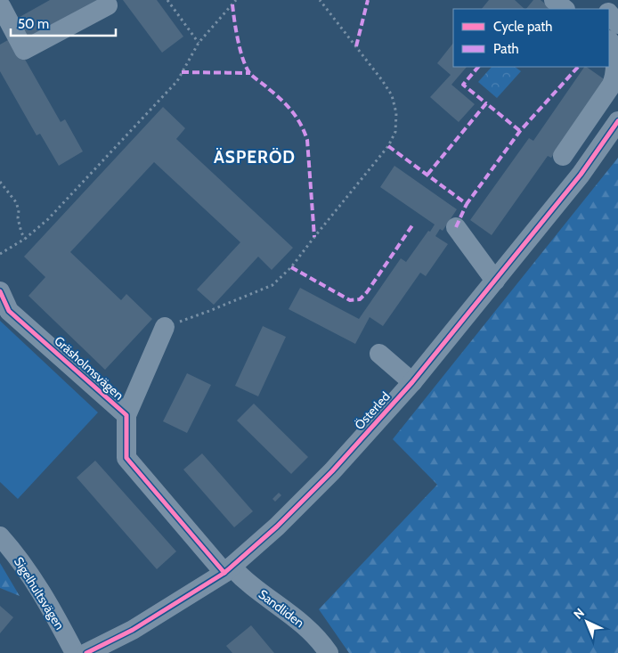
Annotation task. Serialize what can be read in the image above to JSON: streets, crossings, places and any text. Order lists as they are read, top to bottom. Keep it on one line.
{"streets":{"street":["Gräsholmsvägen","Österled","Sigelhultsvägen","Sandliden"]},"crossings":[["Gräsholmsvägen","Österled"],["Gräsholmsvägen","Sandliden"],["Österled","Sandliden"]],"districts":["ÄSPERÖD"],"legend":["Cycle path","Path"],"scale_bar":"50 m","north":"top left"}
